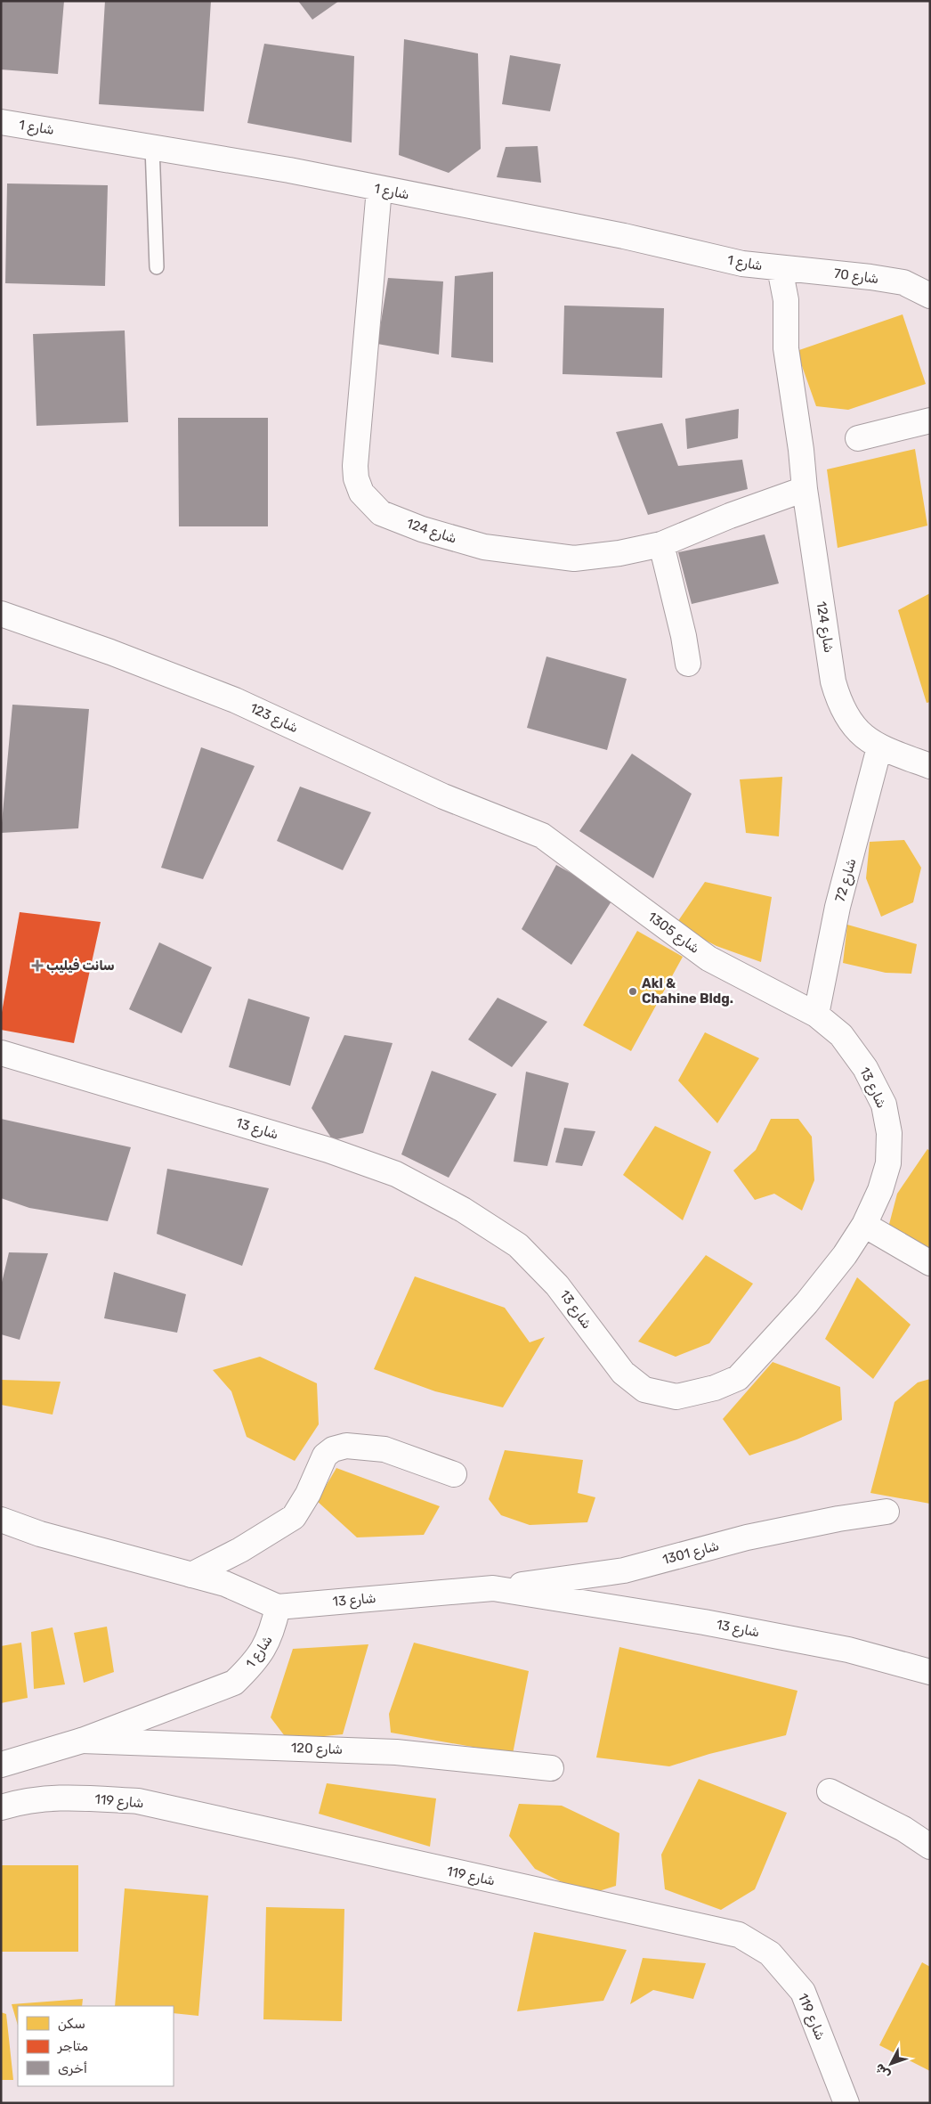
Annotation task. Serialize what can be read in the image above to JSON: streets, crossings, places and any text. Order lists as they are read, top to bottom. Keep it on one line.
{"streets":{"street":["شارع 1","شارع 70","شارع 124","شارع 123","شارع 72","شارع 1305","شارع 13","شارع 1301","شارع 120","شارع 119"]},"crossings":[["شارع 1","شارع 70"],["شارع 1","شارع 124"],["شارع 1","شارع 13"],["شارع 1","شارع 120"],["شارع 70","شارع 124"],["شارع 124","شارع 72"],["شارع 123","شارع 1305"],["شارع 72","شارع 1305"],["شارع 72","شارع 13"],["شارع 1305","شارع 13"],["شارع 13","شارع 1301"]],"places":{"health":["سانت فيليب"],"other":["Akl & Chahine Bldg."]},"legend":["سكن","متاجر","أخرى"],"north":"bottom left"}
